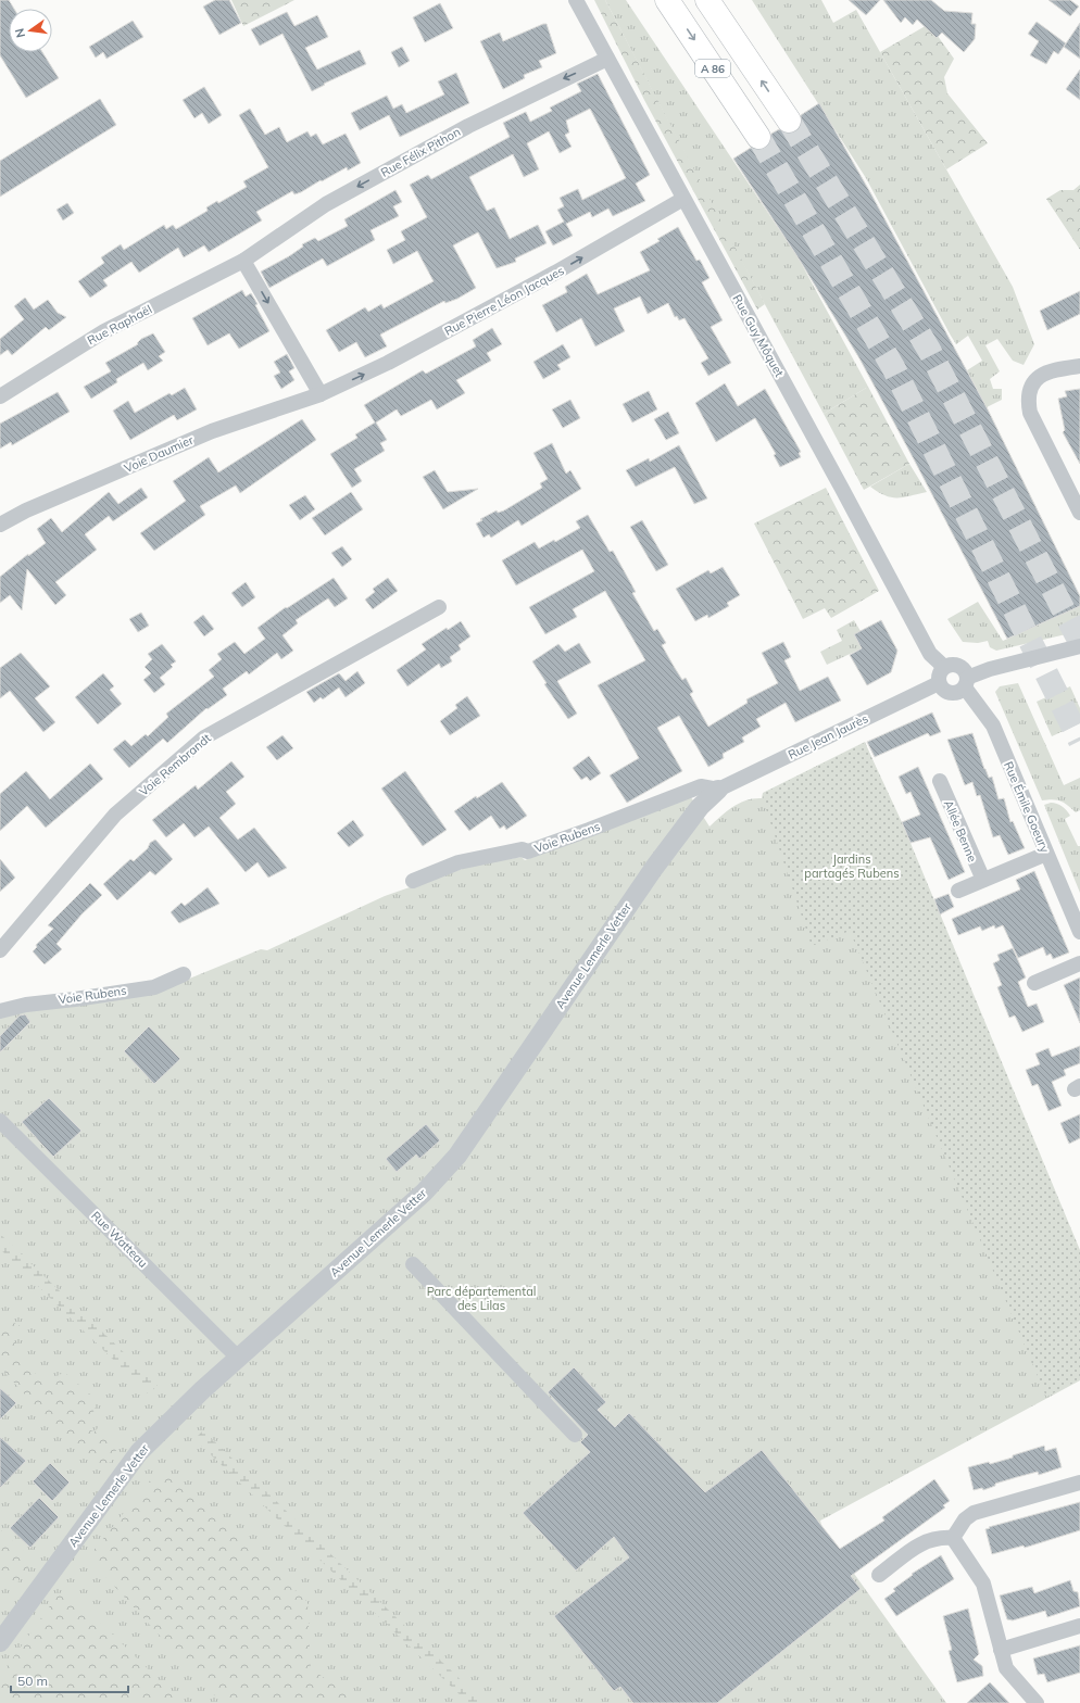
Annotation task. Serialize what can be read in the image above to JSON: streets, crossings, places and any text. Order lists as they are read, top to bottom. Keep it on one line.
{"streets":{"highway":["A 86"],"street":["Rue Félix Pithon","Rue Pierre Léon Jacques","Rue Raphaël","Rue Guy Môquet","Voie Daumier","Rue Jean Jaurès","Voie Rembrandt","Rue Émile Goeury","Allée Benne","Voie Rubens","Avenue Lemerle Vetter","Rue Watteau"]},"crossings":[["Rue Félix Pithon","Rue Raphaël"],["Rue Félix Pithon","Rue Guy Môquet"],["Rue Pierre Léon Jacques","Rue Guy Môquet"],["Rue Pierre Léon Jacques","Voie Daumier"],["Rue Guy Môquet","Rue Jean Jaurès"],["Rue Guy Môquet","Rue Émile Goeury"],["Rue Jean Jaurès","Rue Émile Goeury"],["Rue Jean Jaurès","Voie Rubens"],["Rue Jean Jaurès","Avenue Lemerle Vetter"],["Voie Rubens","Avenue Lemerle Vetter"],["Avenue Lemerle Vetter","Rue Watteau"]],"one_way":["Rue Félix Pithon","Rue Pierre Léon Jacques"],"parks":["Jardins partagés Rubens","Parc départemental des Lilas"],"scale_bar":"50 m","north":"left"}
